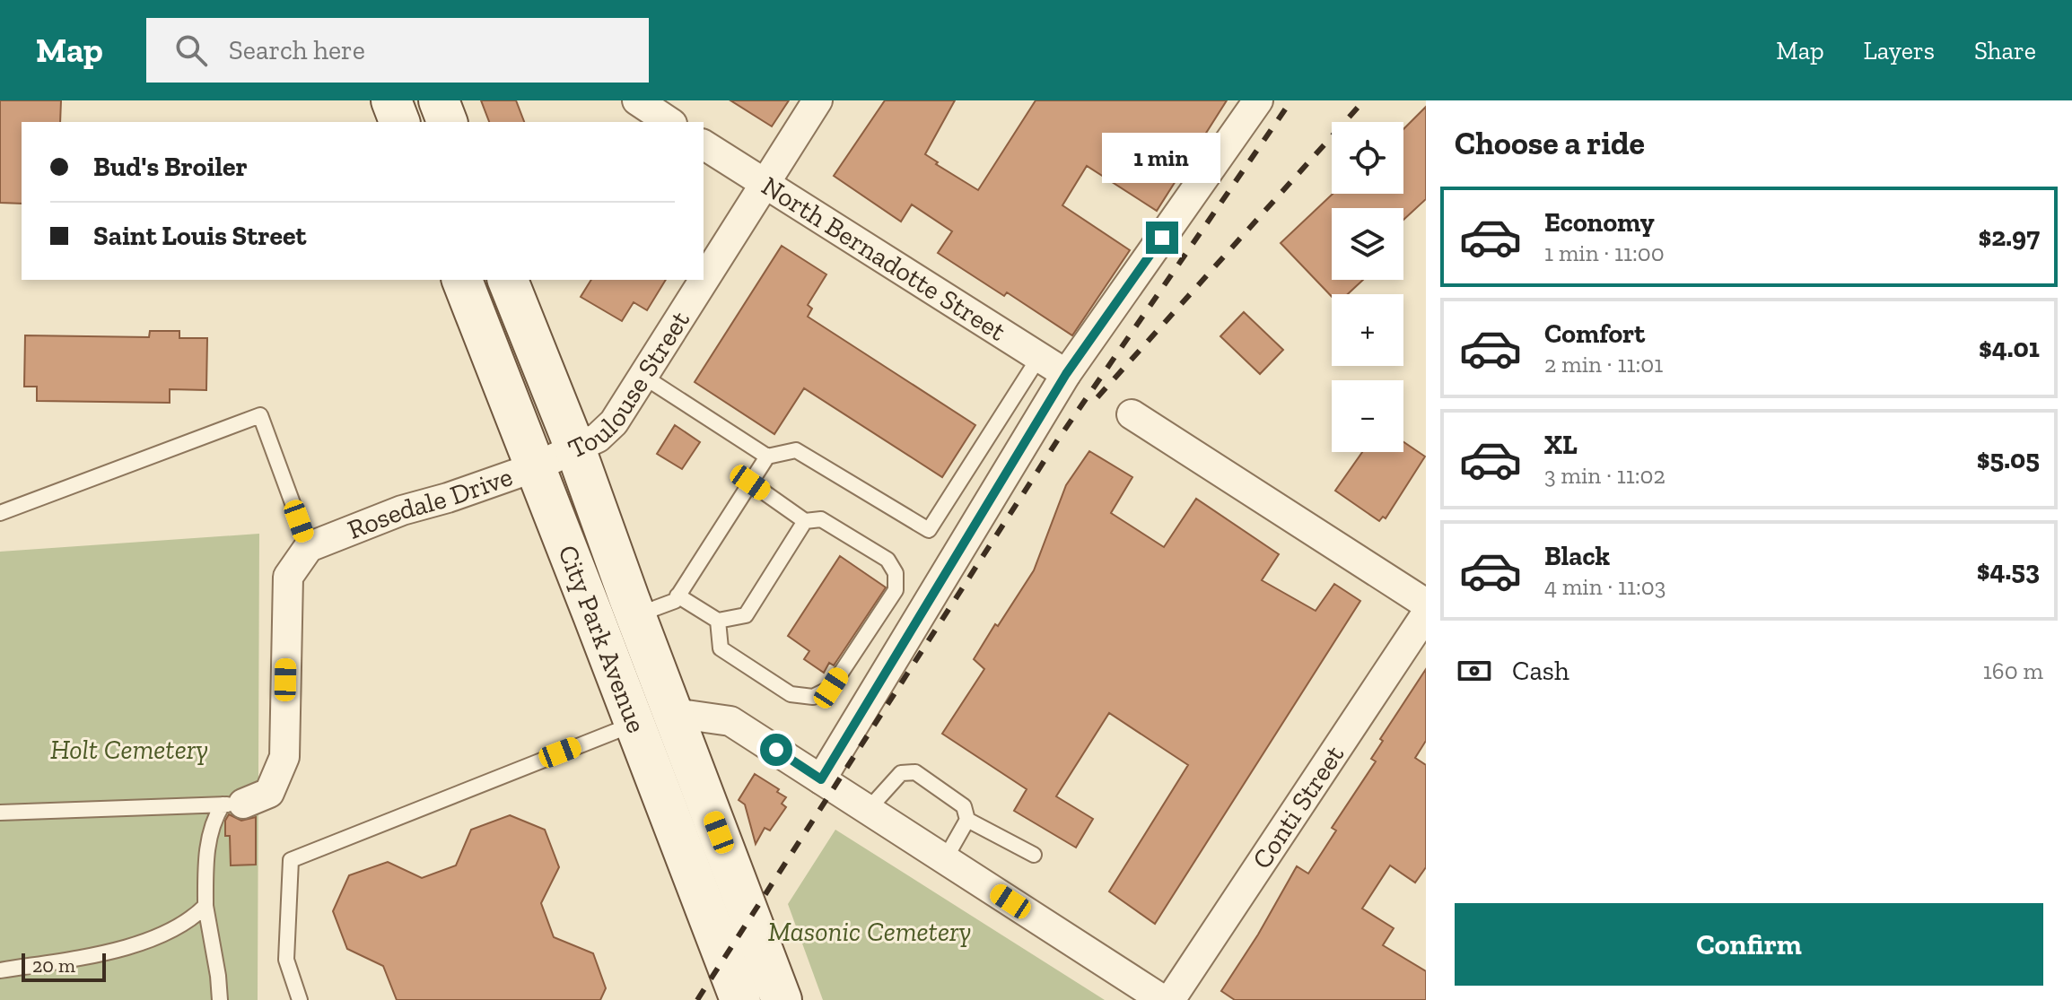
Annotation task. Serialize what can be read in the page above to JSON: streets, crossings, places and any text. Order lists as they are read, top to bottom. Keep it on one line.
{"streets":{"main road":["City Park Avenue"],"street":["North Bernadotte Street","Toulouse Street","Rosedale Drive","Conti Street"]},"crossings":[["North Bernadotte Street","Toulouse Street"],["Toulouse Street","Rosedale Drive"],["Toulouse Street","City Park Avenue"],["Rosedale Drive","City Park Avenue"]],"parks":["Holt Cemetery","Masonic Cemetery"],"scale_bar":"20 m","page":{"header":"Map","search":"Search here","nav":["Map","Layers","Share"],"heading":"Choose a ride","map_buttons":["+","−"],"banner":["Bud's Broiler","Saint Louis Street"],"bubble":"1 min","list":[{"name":"Economy","note":"1 min · 11:00","value":"$2.97"},{"name":"Comfort","note":"2 min · 11:01","value":"$4.01"},{"name":"XL","note":"3 min · 11:02","value":"$5.05"},{"name":"Black","note":"4 min · 11:03","value":"$4.53"}],"pay":["Cash","160 m"],"buttons":"Confirm","scale":"20 m"}}
